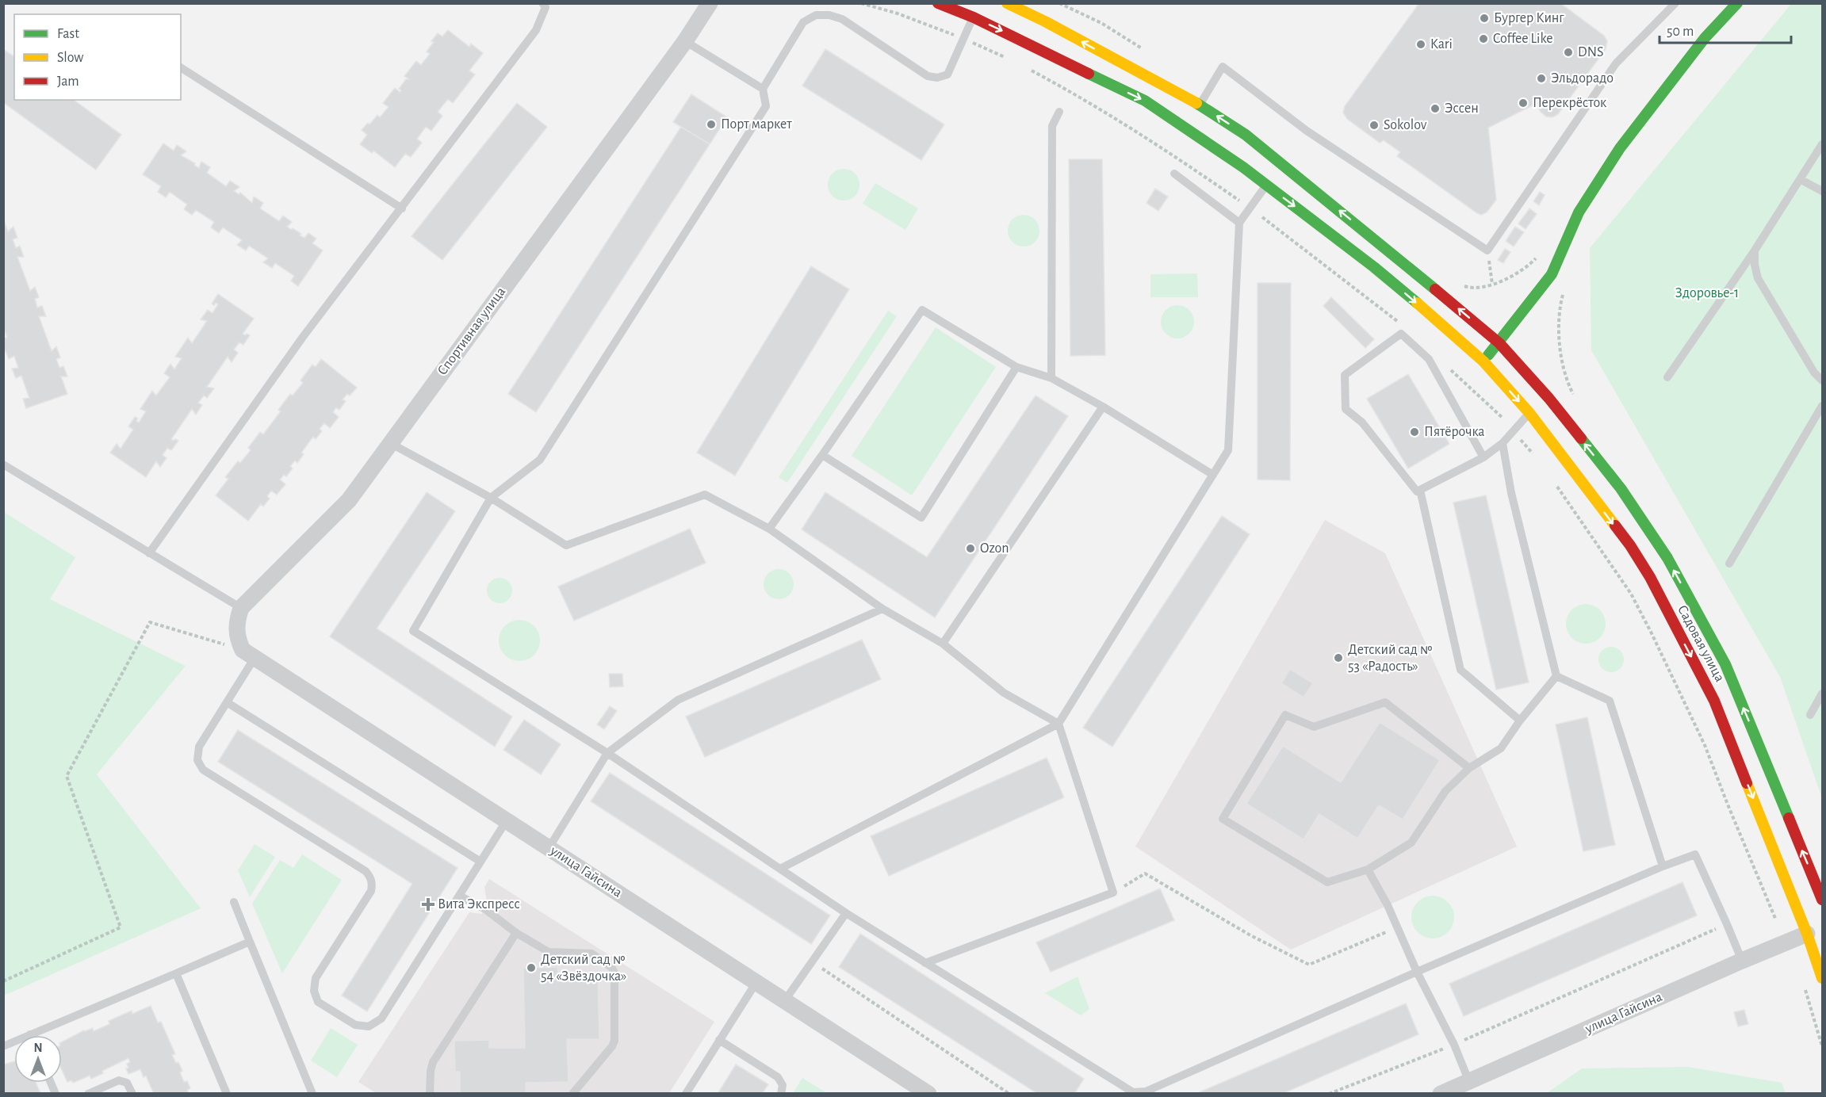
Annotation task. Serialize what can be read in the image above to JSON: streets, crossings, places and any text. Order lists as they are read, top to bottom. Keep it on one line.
{"streets":{"street":["Спортивная улица","Садовая улица","улица Гайсина"]},"crossings":[["Садовая улица","улица Гайсина"]],"parks":["Здоровье-1"],"places":{"other":["Бургер Кинг","Coffee Like","Kari","DNS","Эльдорадо","Перекрёсток","Эссен","Порт маркет","Sokolov","Пятёрочка","Ozon","Детский сад № 53 «Радость»","Детский сад № 54 «Звёздочка»"],"health":["Вита Экспресс"]},"legend":["Fast","Slow","Jam"],"scale_bar":"50 m","north":"top"}
